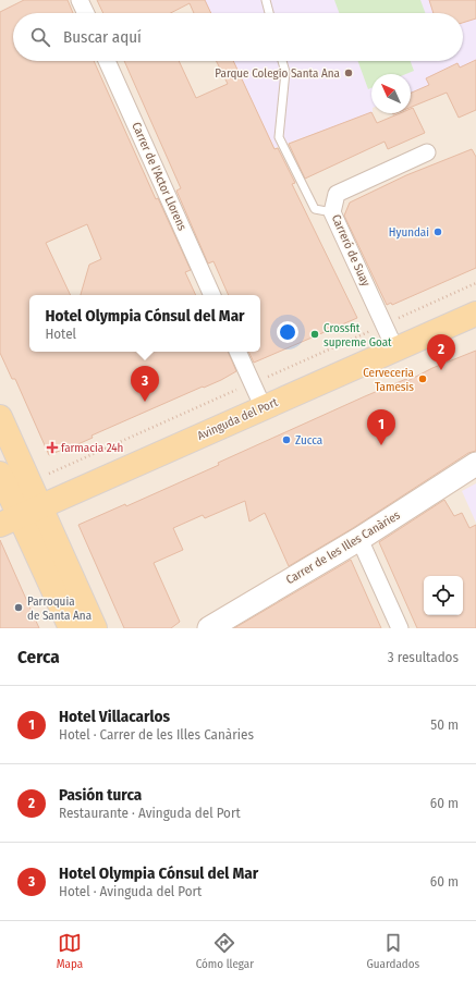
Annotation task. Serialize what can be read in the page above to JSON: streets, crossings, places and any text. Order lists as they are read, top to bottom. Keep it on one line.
{"streets":{"main road":["Avinguda del Port"],"street":["Carrer de l'Actor Llorens","Carreró de Suay","Carrer de les Illes Canàries"]},"crossings":[["Carreró de Suay","Avinguda del Port"]],"places":{"other":["Parque Colegio Santa Ana","Hyundai","Crossfit supreme Goat","Cerveceria Tamesis","Zucca","Parroquia de Santa Ana"],"health":["farmacia 24h"]},"north":"top left","page":{"search":"Buscar aquí","popup":["Hotel Olympia Cónsul del Mar","Hotel"],"pins":["2","3","1"],"heading":["Cerca","3 resultados"],"list":[{"mark":"1","name":"Hotel Villacarlos","note":"Hotel · Carrer de les Illes Canàries","value":"50 m"},{"mark":"2","name":"Pasión turca","note":"Restaurante · Avinguda del Port","value":"60 m"},{"mark":"3","name":"Hotel Olympia Cónsul del Mar","note":"Hotel · Avinguda del Port","value":"60 m"}],"nav":["Mapa","Cómo llegar","Guardados"]}}
